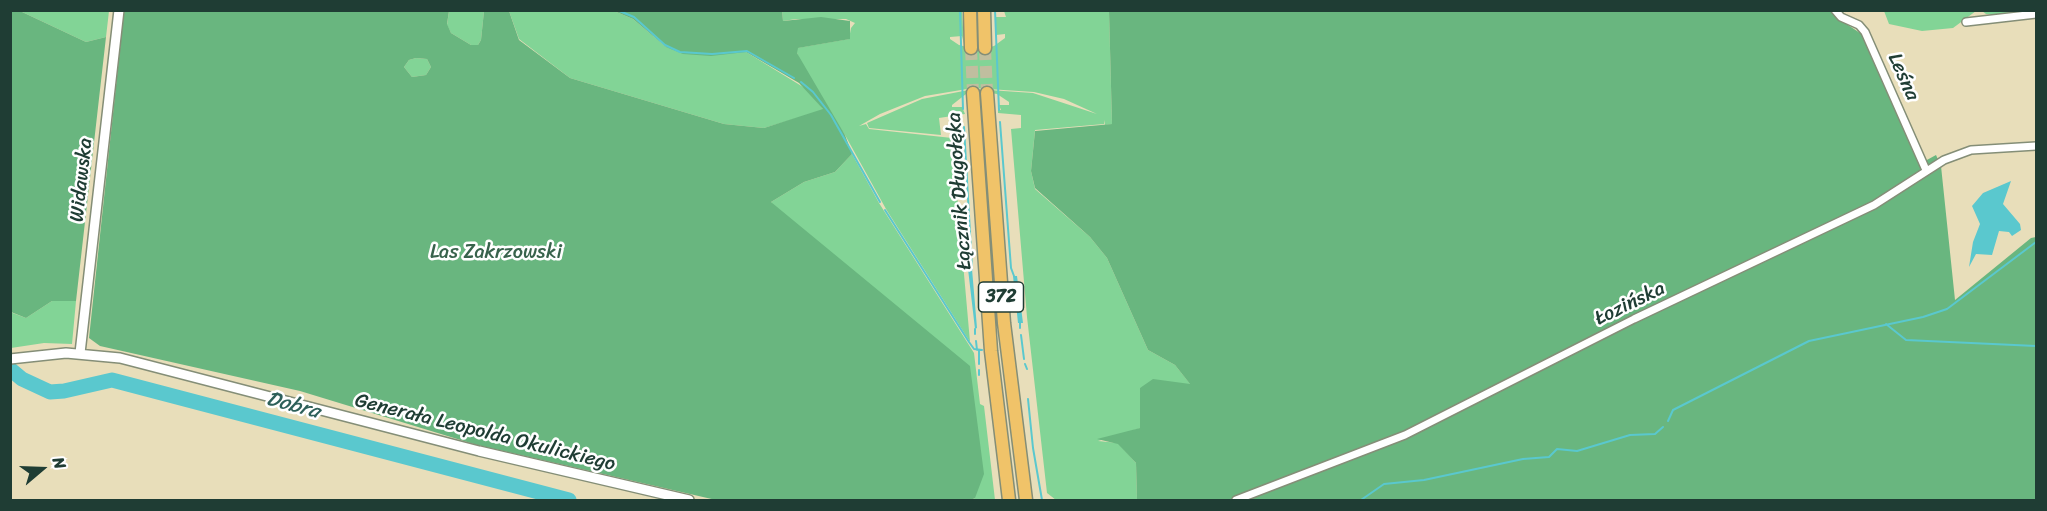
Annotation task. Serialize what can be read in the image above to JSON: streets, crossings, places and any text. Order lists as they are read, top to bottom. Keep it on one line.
{"streets":{"main road":["Łącznik Długołęka","372"],"street":["Leśna","Widawska","Łozińska","Generała Leopolda Okulickiego"]},"crossings":[["Leśna","Łozińska"],["Widawska","Generała Leopolda Okulickiego"]],"water":["Dobra"],"parks":["Las Zakrzowski"],"north":"right"}
